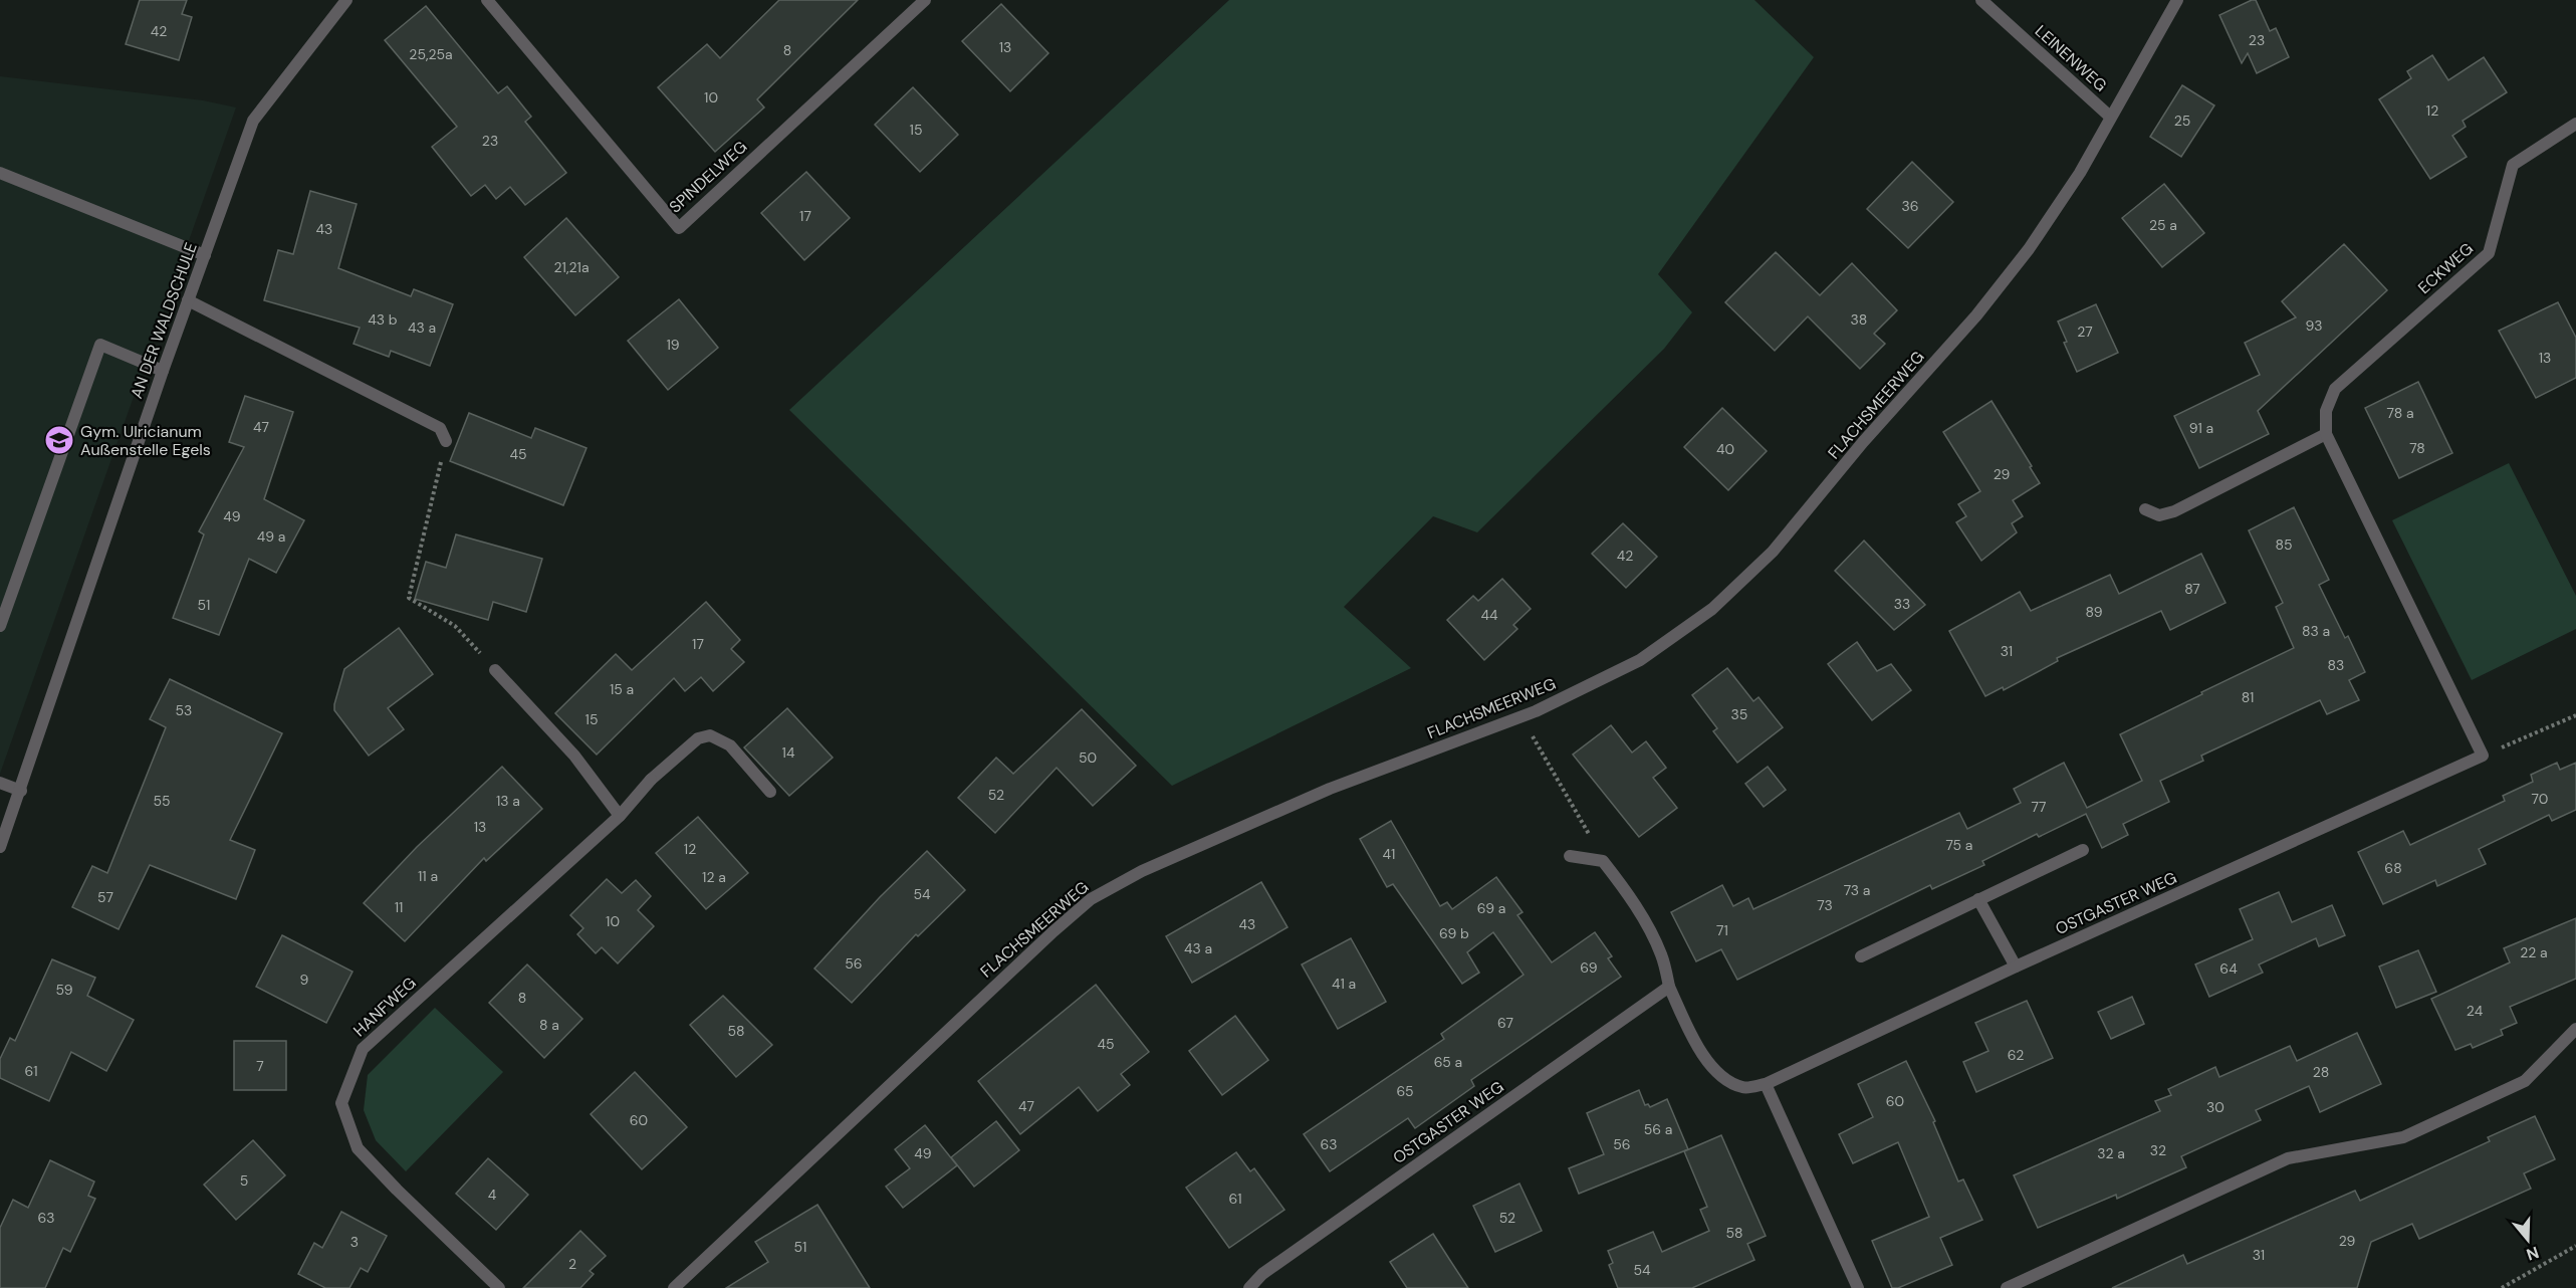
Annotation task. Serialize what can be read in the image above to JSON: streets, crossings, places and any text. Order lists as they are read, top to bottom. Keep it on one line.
{"streets":{"street":["LEINENWEG","SPINDELWEG","ECKWEG","AN DER WALDSCHULE","FLACHSMEERWEG","OSTGASTER WEG","HANFWEG"]},"crossings":[["LEINENWEG","FLACHSMEERWEG"]],"places":{"school or university":["Gym. Ulricianum Außenstelle Egels"]},"house_numbers":["42","23","13","8","25,25a","10","12","25","15","23","36","17","25 a","43","21,21a","43 b","38","93","43 a","27","19","13","78 a","47","91 a","78","40","45","29","49","49 a","85","42","87","33","51","89","44","83 a","17","31","83","15 a","81","53","35","15","14","50","52","70","55","13 a","77","13","75 a","12","41","68","11 a","12 a","73 a","54","57","73","11","69 a","10","43","71","69 b","43 a","22 a","56","69","64","9","41 a","59","8","24","67","8 a","58","45","62","65 a","7","61","28","65","60","47","30","60","56 a","63","56","32","49","32 a","5","4","61","63","52","58","29","3","51","31","2","54"],"north":"bottom"}
